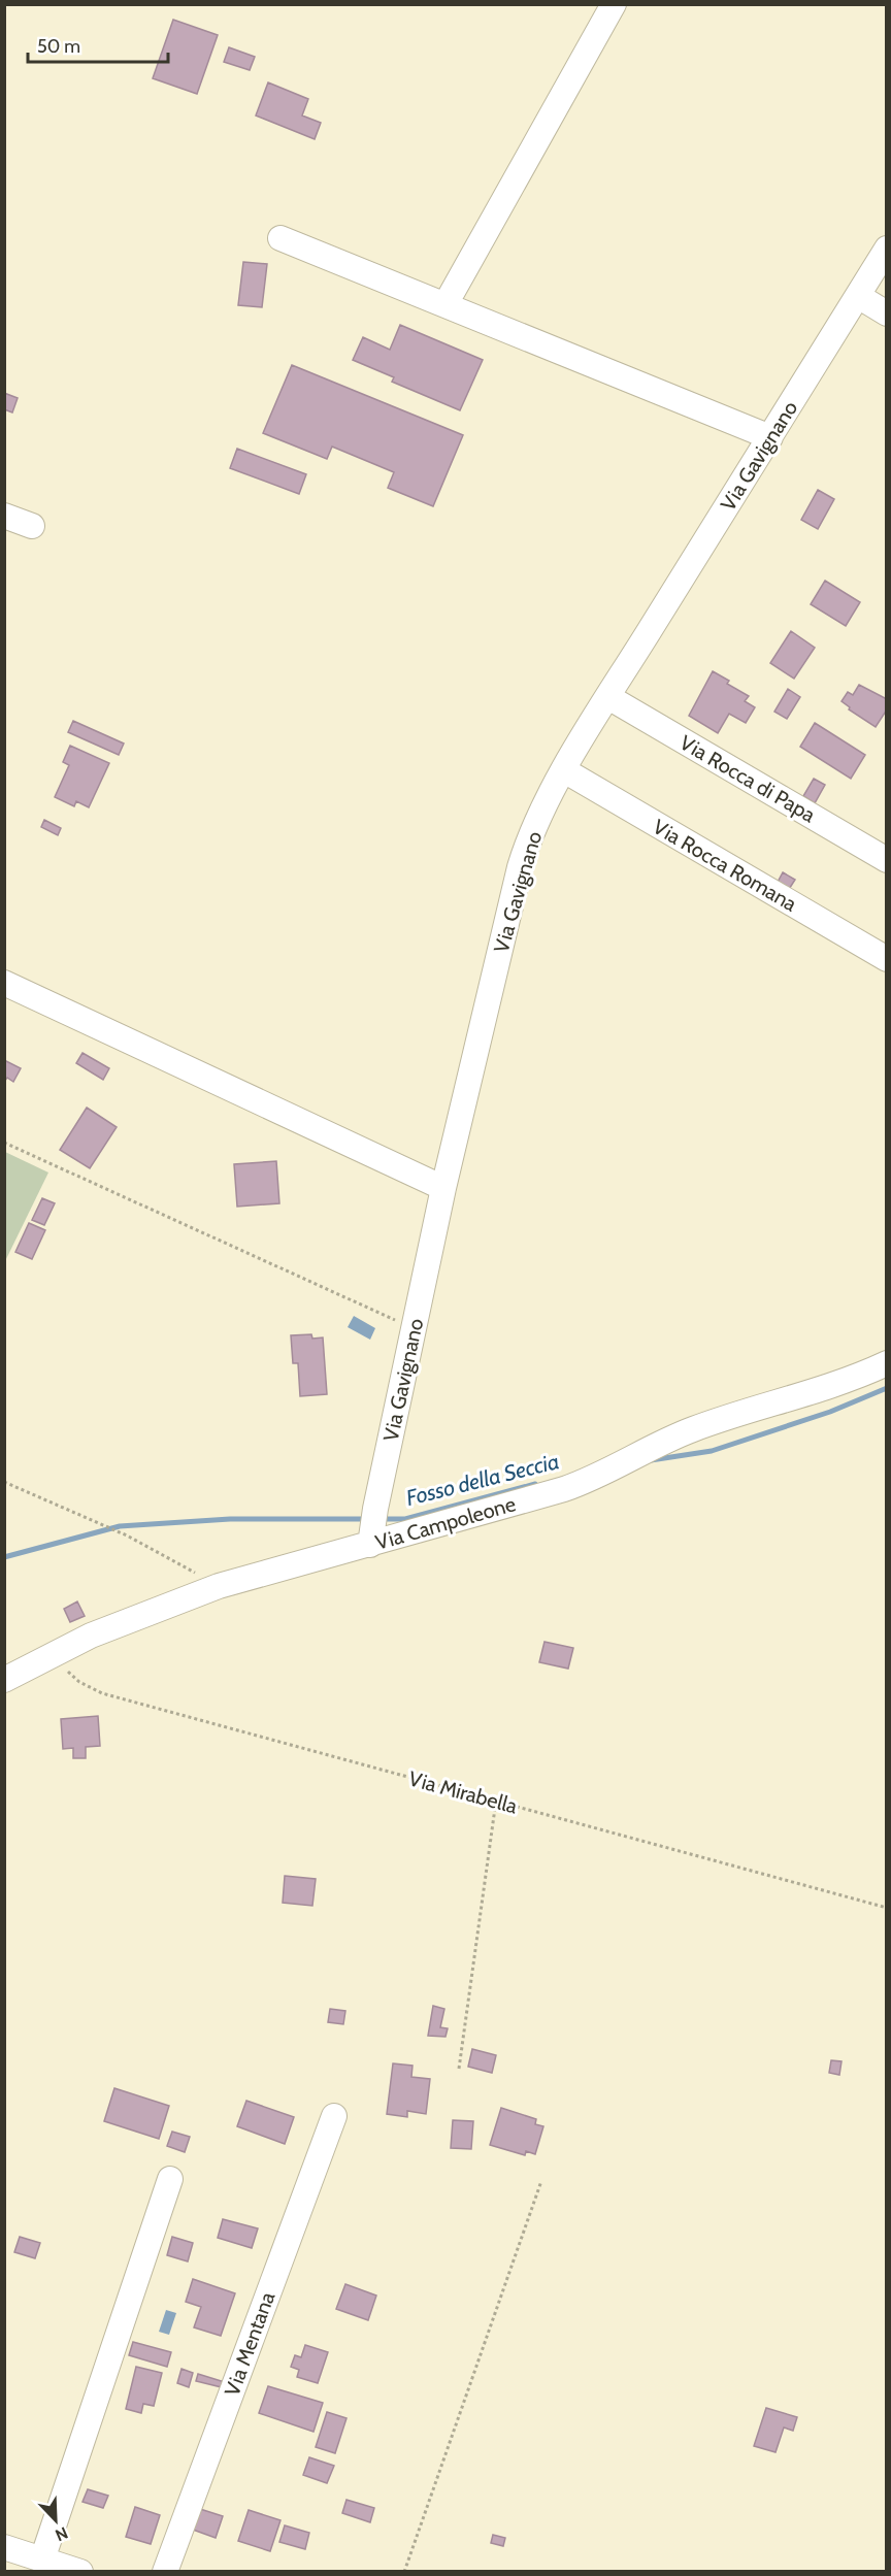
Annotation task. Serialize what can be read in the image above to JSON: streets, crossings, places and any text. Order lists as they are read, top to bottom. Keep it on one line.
{"streets":{"street":["Via Gavignano","Via Rocca di Papa","Via Rocca Romana","Via Campoleone","Via Mentana"],"path":["Via Mirabella"]},"crossings":[["Via Gavignano","Via Rocca di Papa"],["Via Gavignano","Via Rocca Romana"],["Via Gavignano","Via Campoleone"],["Via Campoleone","Via Mirabella"]],"water":["Fosso della Seccia"],"scale_bar":"50 m","north":"bottom right"}
